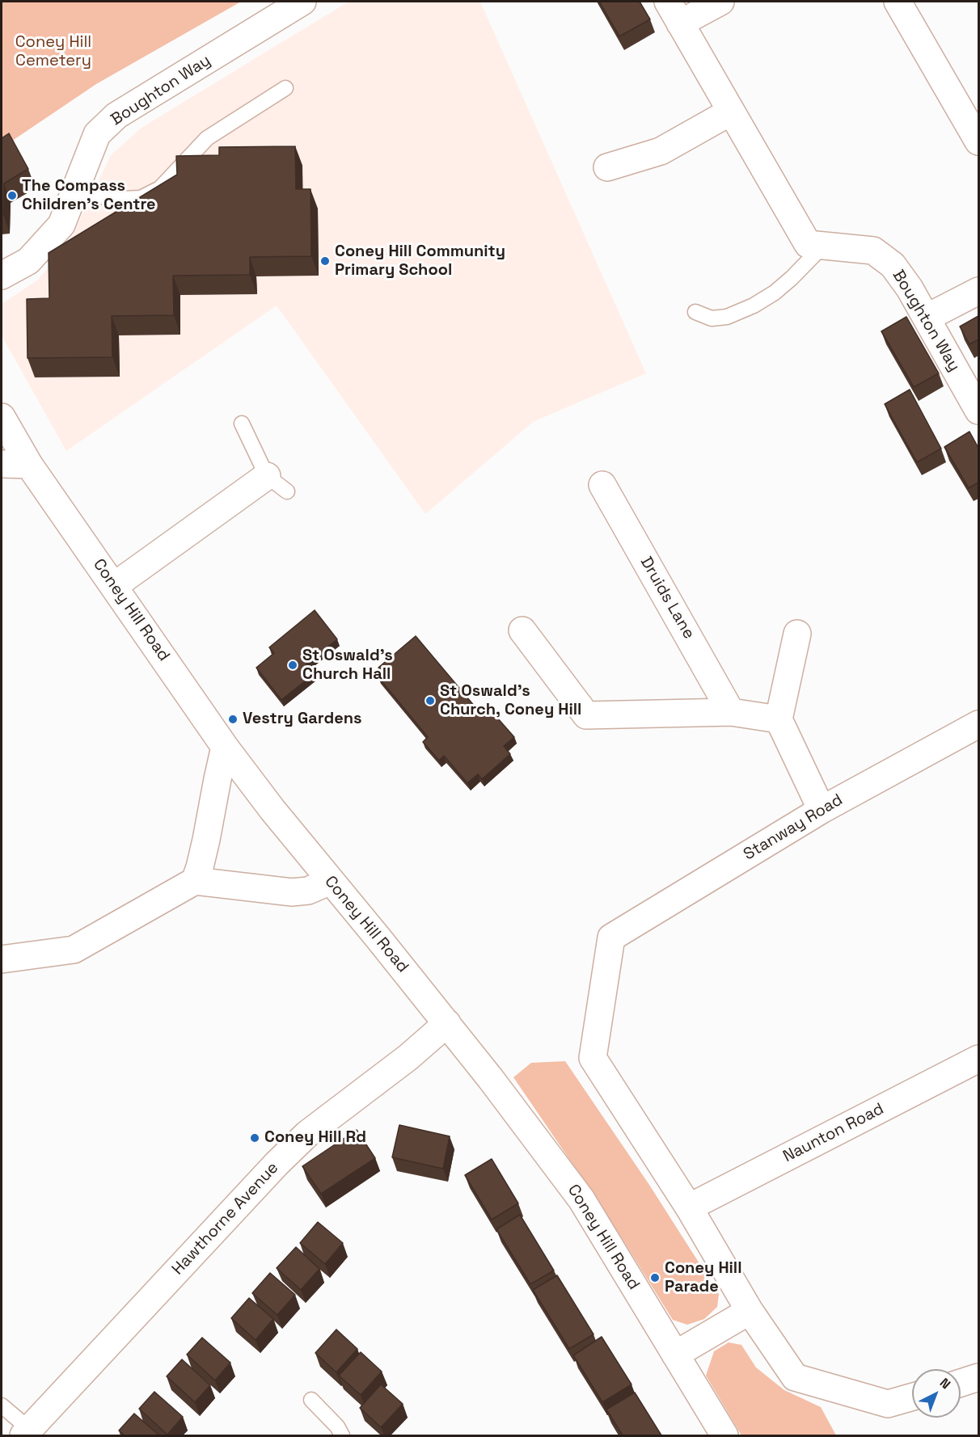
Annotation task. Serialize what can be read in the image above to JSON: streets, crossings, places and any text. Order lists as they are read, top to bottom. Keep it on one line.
{"streets":{"street":["Boughton Way","Druids Lane","Coney Hill Road","Stanway Road","Naunton Road","Hawthorne Avenue"]},"crossings":[["Coney Hill Road","Hawthorne Avenue"],["Stanway Road","Naunton Road"]],"parks":["Coney Hill Cemetery"],"places":["The Compass Children's Centre","Coney Hill Community Primary School","St Oswald's Church Hall","St Oswald's Church, Coney Hill","Vestry Gardens","Coney Hill Rd","Coney Hill Parade"],"north":"top right"}
